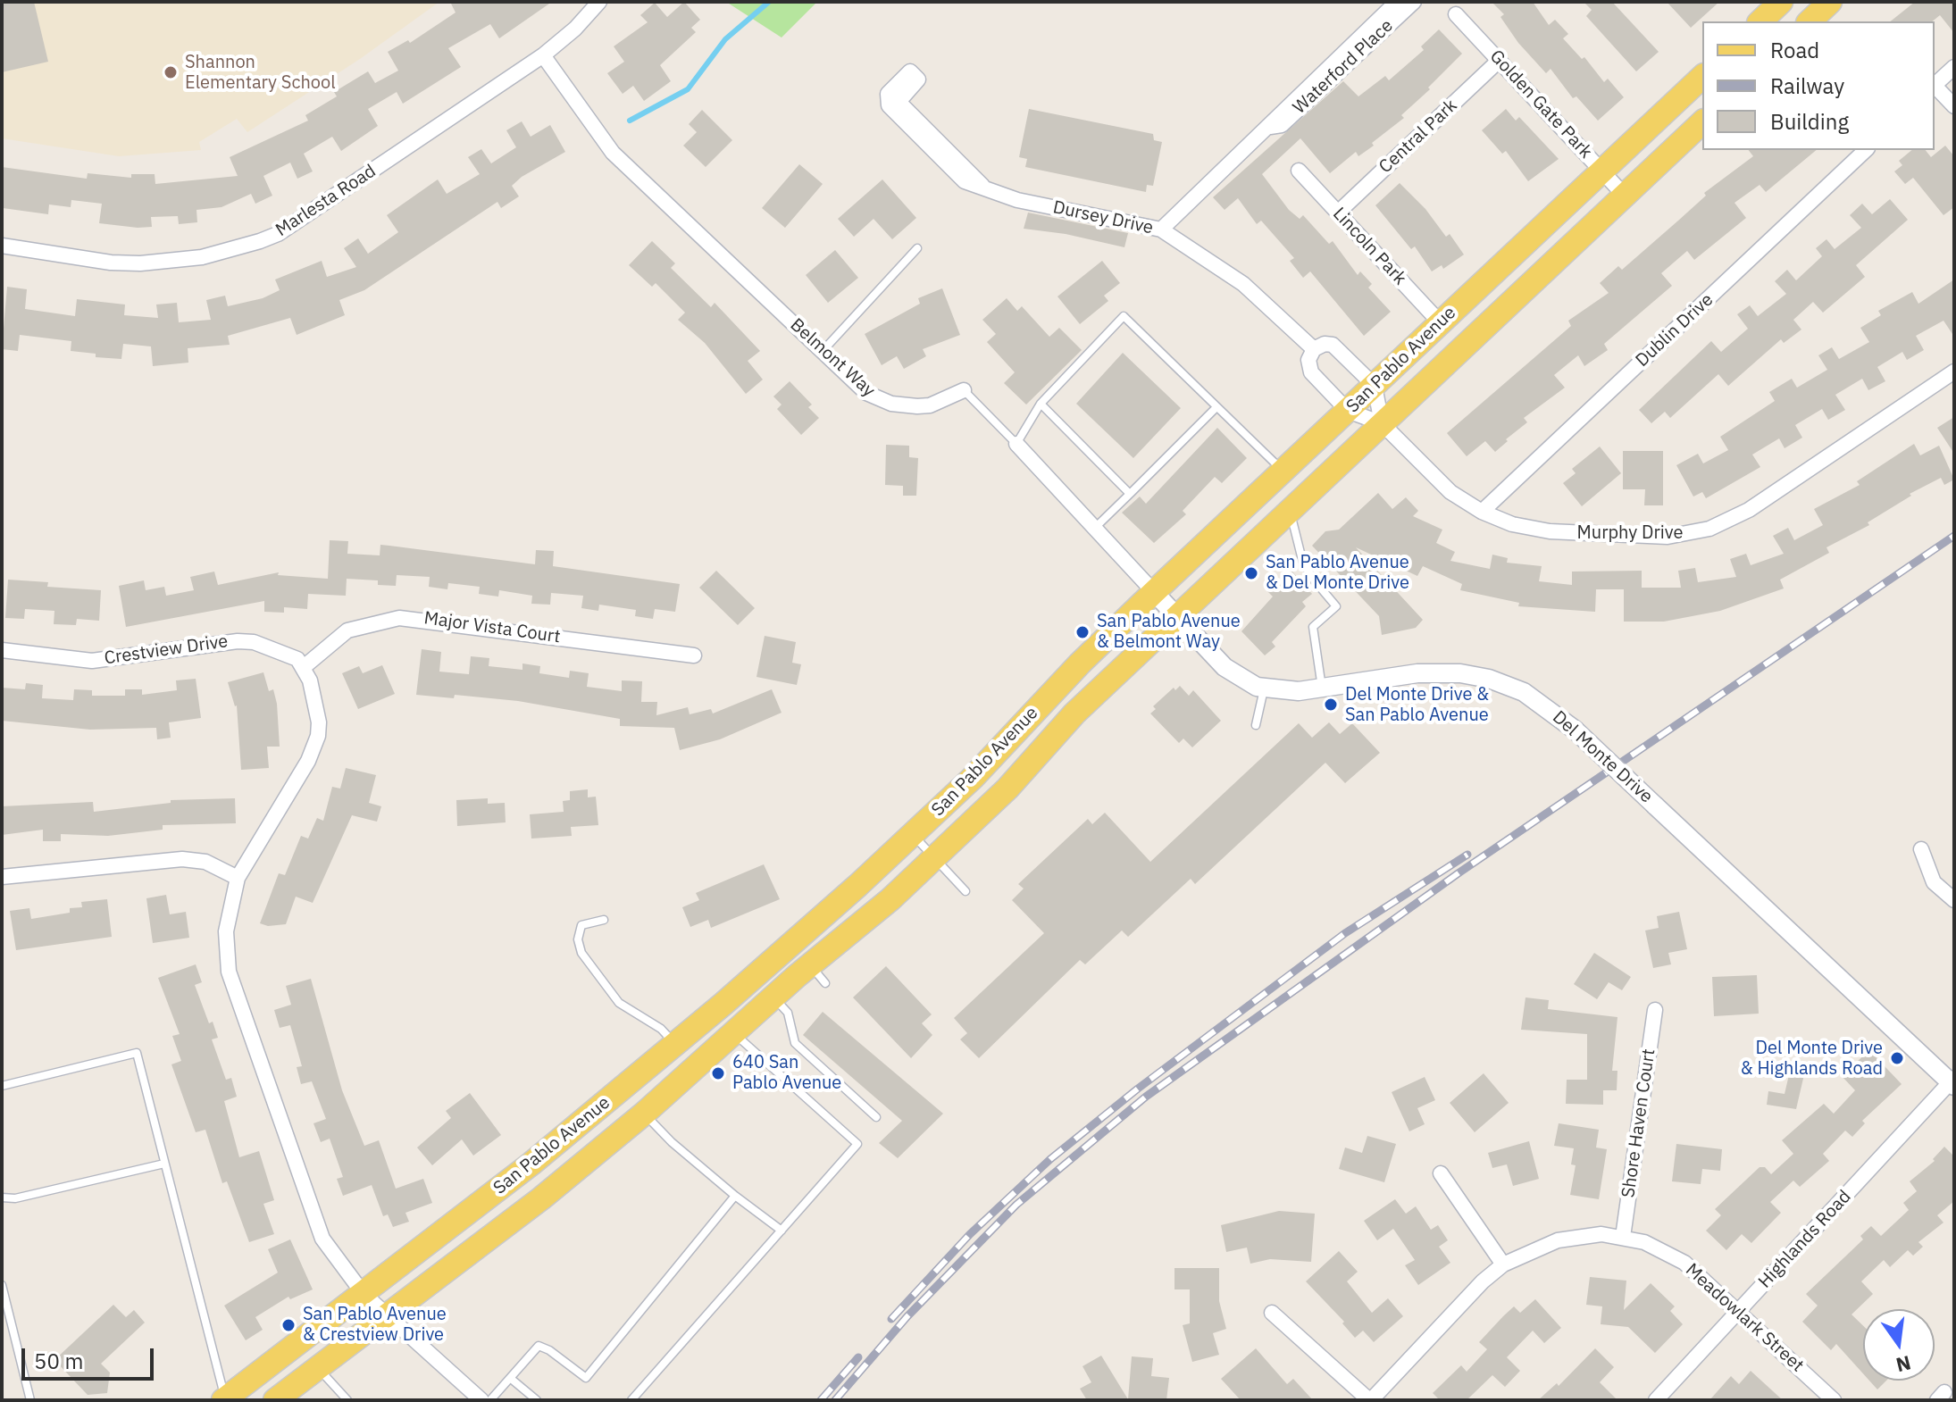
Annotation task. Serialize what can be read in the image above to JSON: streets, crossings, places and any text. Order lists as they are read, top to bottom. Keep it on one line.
{"streets":{"main road":["San Pablo Avenue"],"street":["Waterford Place","Golden Gate Park","Central Park","Marlesta Road","Dursey Drive","Lincoln Park","Dublin Drive","Belmont Way","Murphy Drive","Major Vista Court","Crestview Drive","Del Monte Drive","Shore Haven Court","Highlands Road","Meadowlark Street"]},"crossings":[["Waterford Place","Dursey Drive"],["Golden Gate Park","Central Park"],["Golden Gate Park","San Pablo Avenue"],["Central Park","Lincoln Park"],["Marlesta Road","Belmont Way"],["Lincoln Park","San Pablo Avenue"],["Dublin Drive","Murphy Drive"],["Belmont Way","San Pablo Avenue"],["Belmont Way","Del Monte Drive"],["San Pablo Avenue","Murphy Drive"],["San Pablo Avenue","Del Monte Drive"],["Major Vista Court","Crestview Drive"],["Del Monte Drive","Highlands Road"],["Shore Haven Court","Meadowlark Street"],["Highlands Road","Meadowlark Street"]],"places":["Shannon Elementary School","San Pablo Avenue & Del Monte Drive","San Pablo Avenue & Belmont Way","Del Monte Drive & San Pablo Avenue","Del Monte Drive & Highlands Road","640 San Pablo Avenue","San Pablo Avenue & Crestview Drive"],"legend":["Road","Railway","Building"],"scale_bar":"50 m","north":"bottom"}
